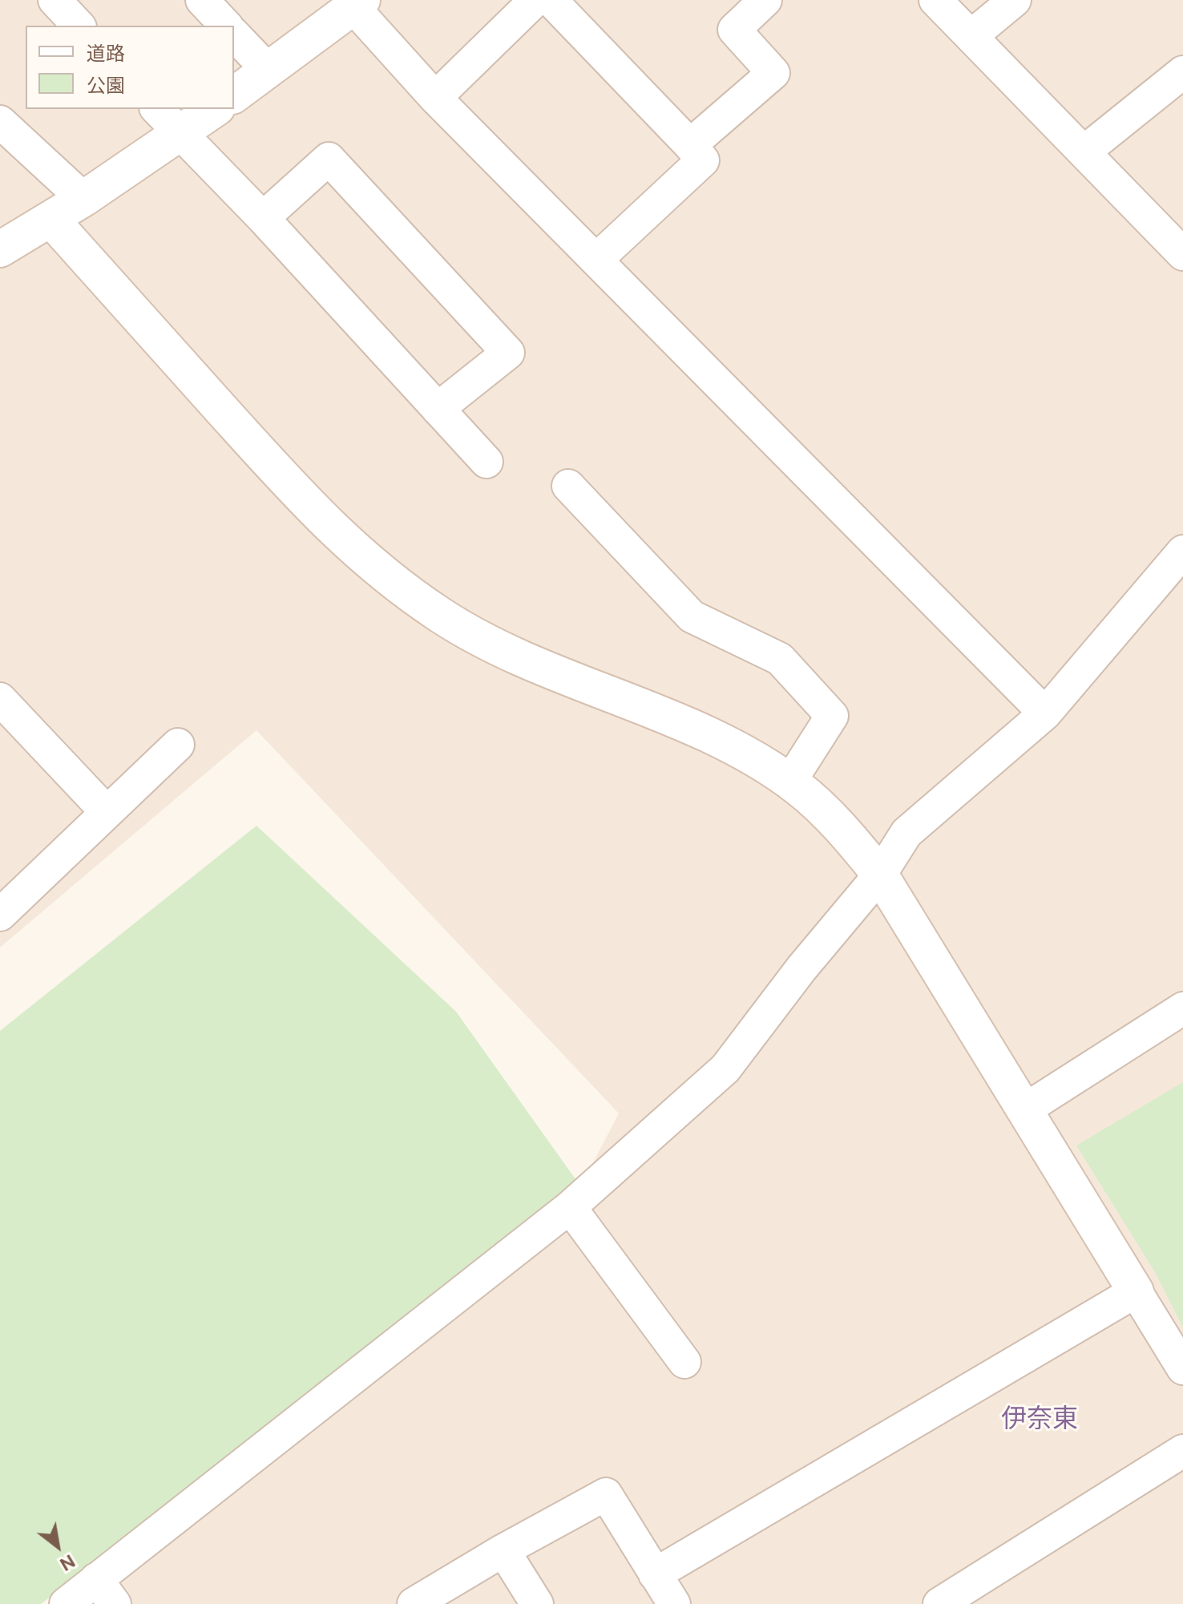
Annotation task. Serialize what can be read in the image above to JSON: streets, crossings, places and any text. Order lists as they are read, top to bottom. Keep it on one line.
{"districts":["伊奈東"],"legend":["道路","公園"],"north":"bottom right"}
